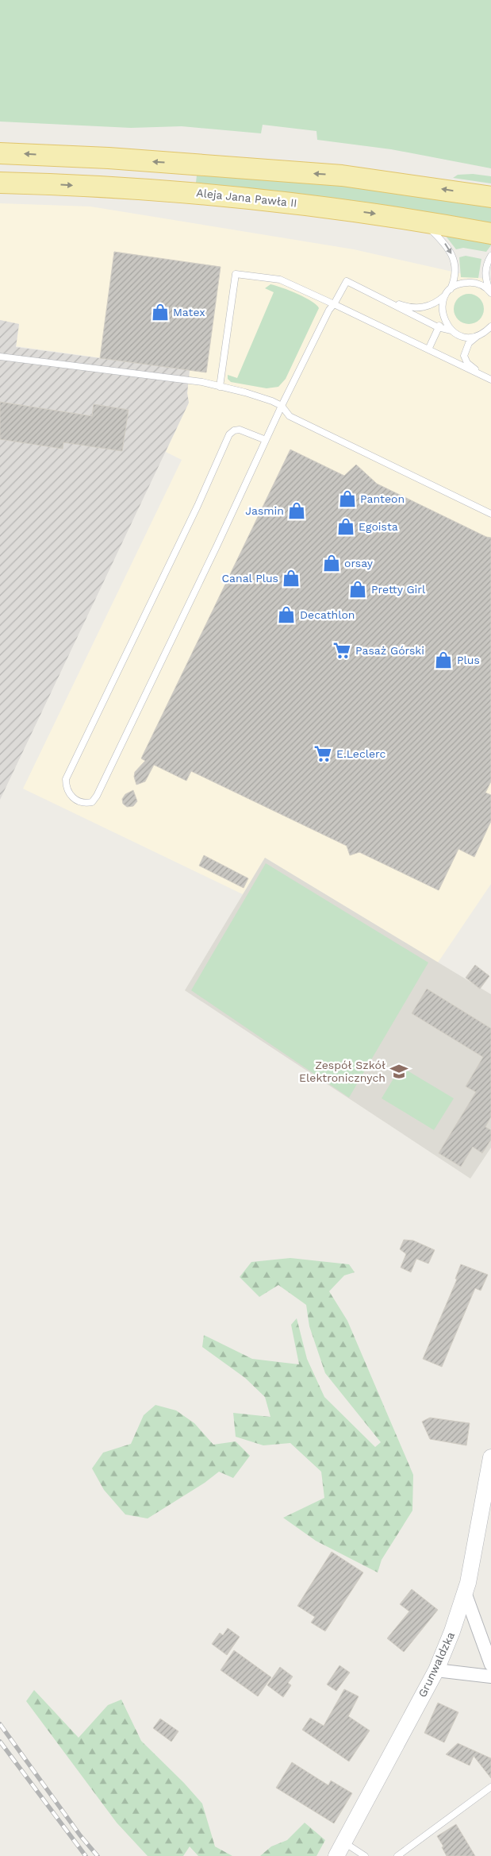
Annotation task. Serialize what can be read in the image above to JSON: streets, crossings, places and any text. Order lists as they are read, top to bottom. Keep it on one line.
{"streets":{"main road":["Aleja Jana Pawła II"],"street":["Grunwaldzka"]},"places":{"shop":["Matex","Panteon","Jasmin","Egoista","orsay","Canal Plus","Pretty Girl","Decathlon","Plus"],"supermarket":["Pasaż Górski","E.Leclerc"],"school or university":["Zespół Szkół Elektronicznych"]}}
